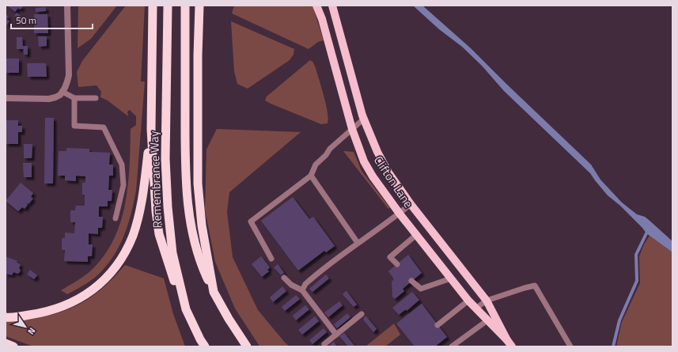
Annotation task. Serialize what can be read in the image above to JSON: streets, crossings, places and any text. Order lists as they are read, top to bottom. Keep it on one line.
{"streets":{"highway":["Remembrance Way"],"main road":["Clifton Lane"]},"scale_bar":"50 m","north":"bottom right"}
